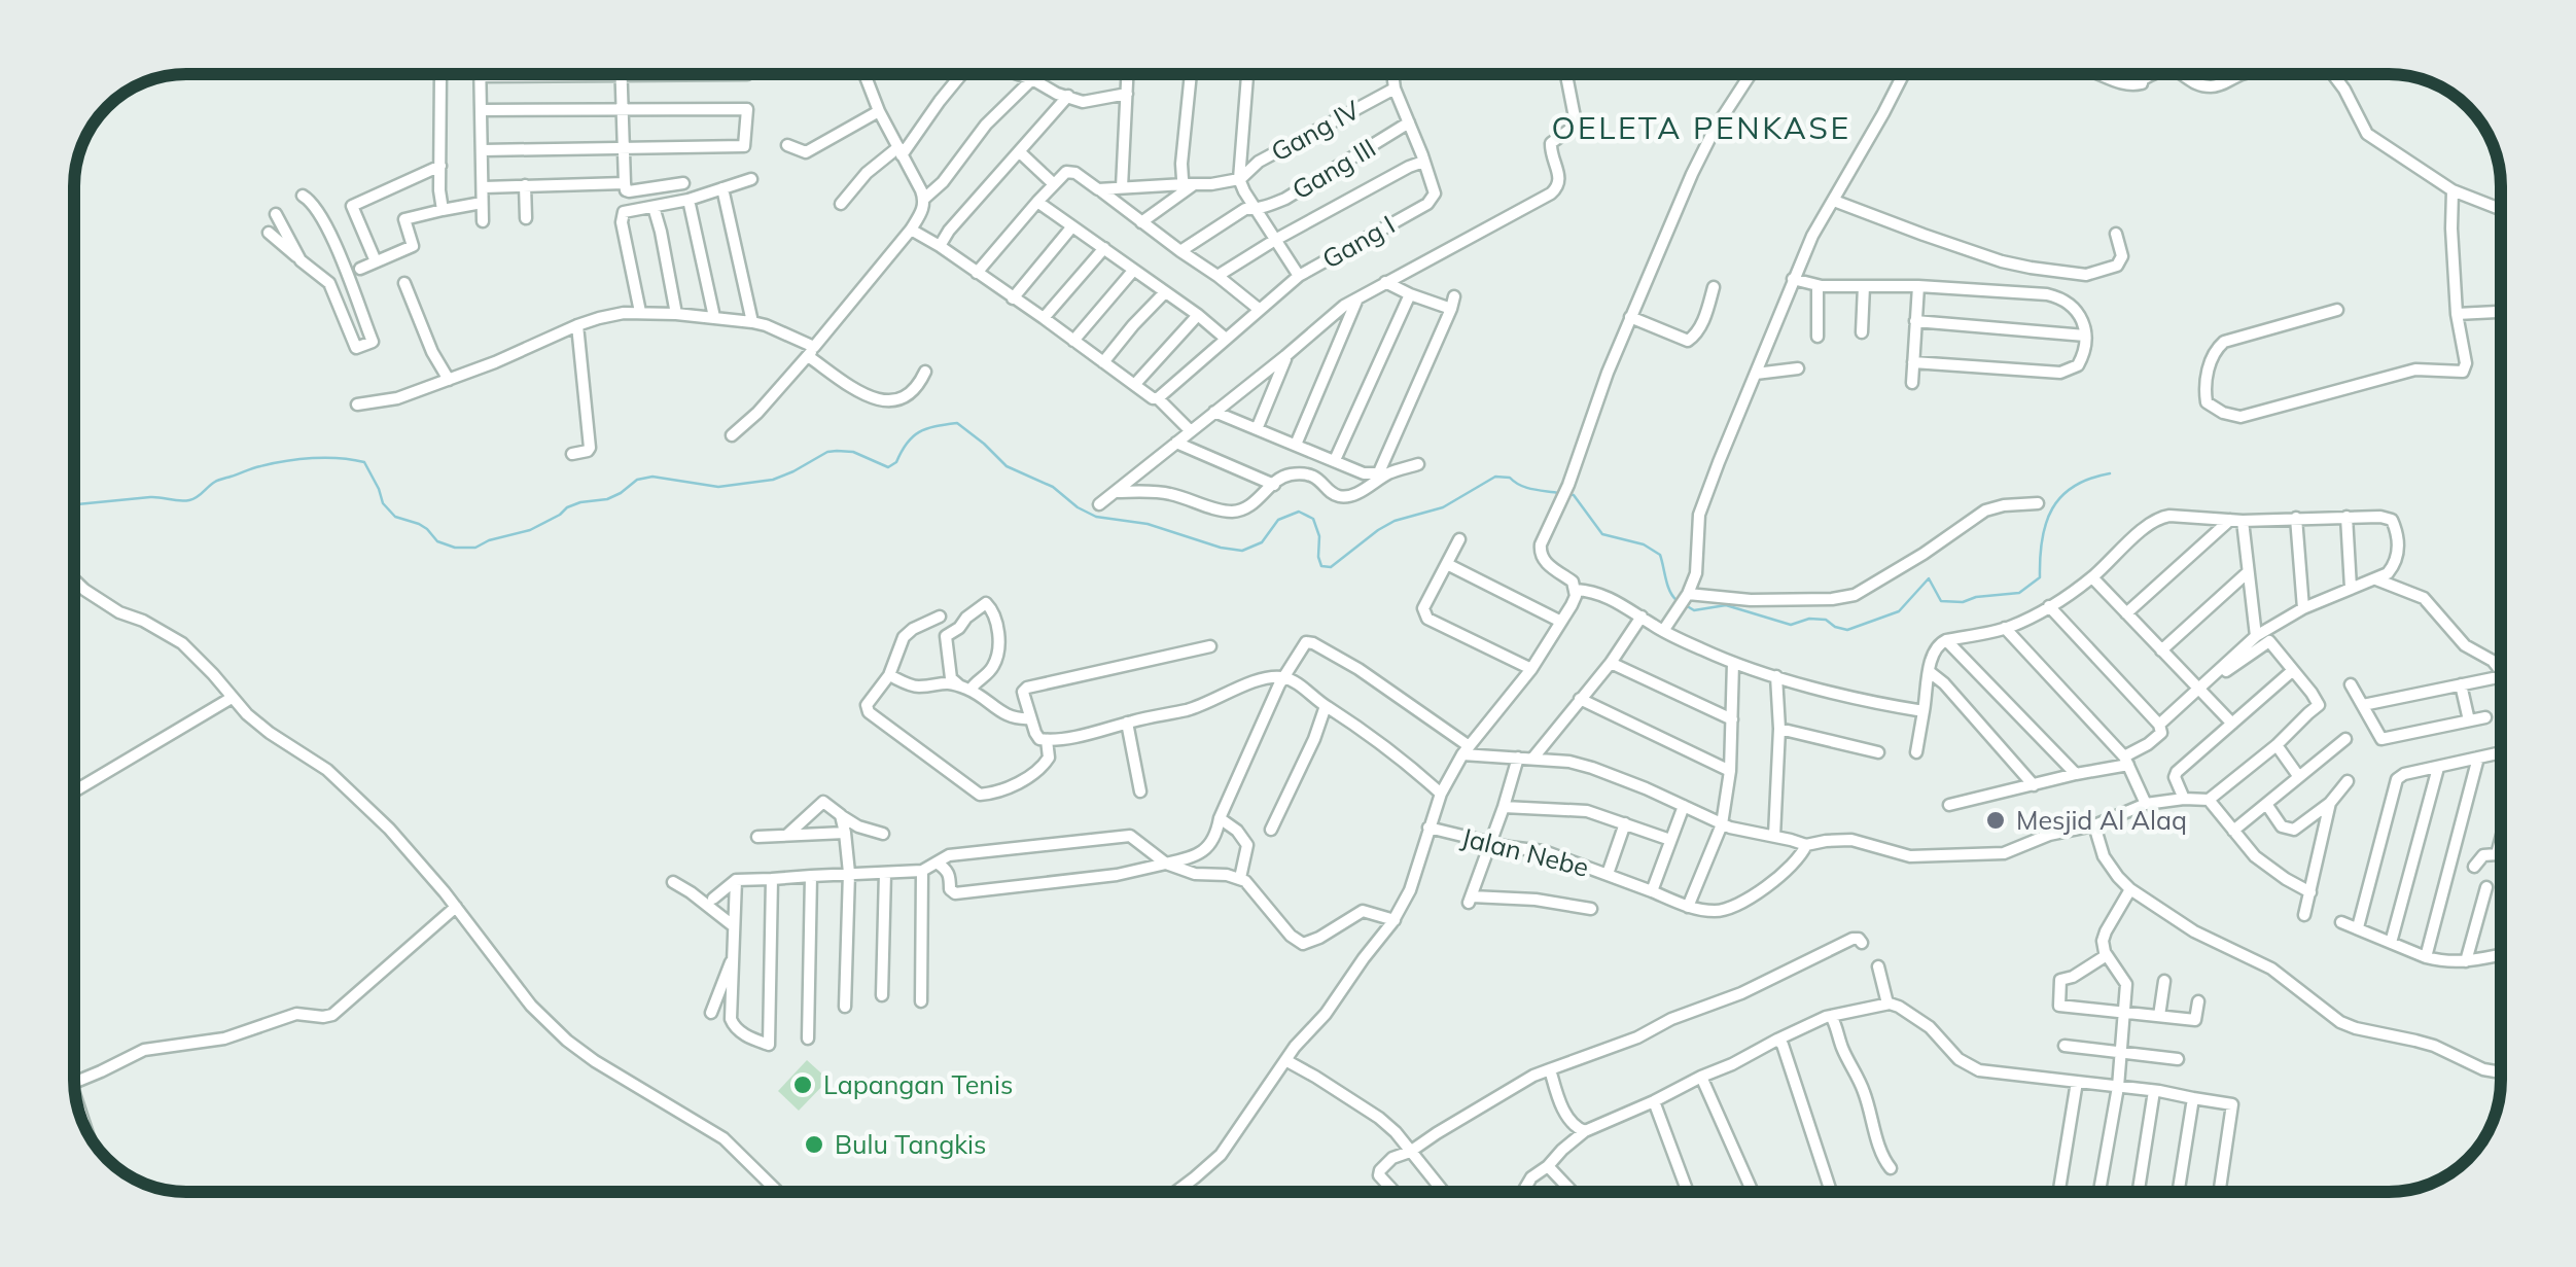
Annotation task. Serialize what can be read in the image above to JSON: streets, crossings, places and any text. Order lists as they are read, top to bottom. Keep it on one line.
{"streets":{"street":["Gang IV","Gang III","Gang I","Jalan Nebe"]},"crossings":[["Gang IV","Gang III"]],"districts":["OELETA PENKASE"],"places":["Mesjid Al Alaq","Lapangan Tenis","Bulu Tangkis"]}
